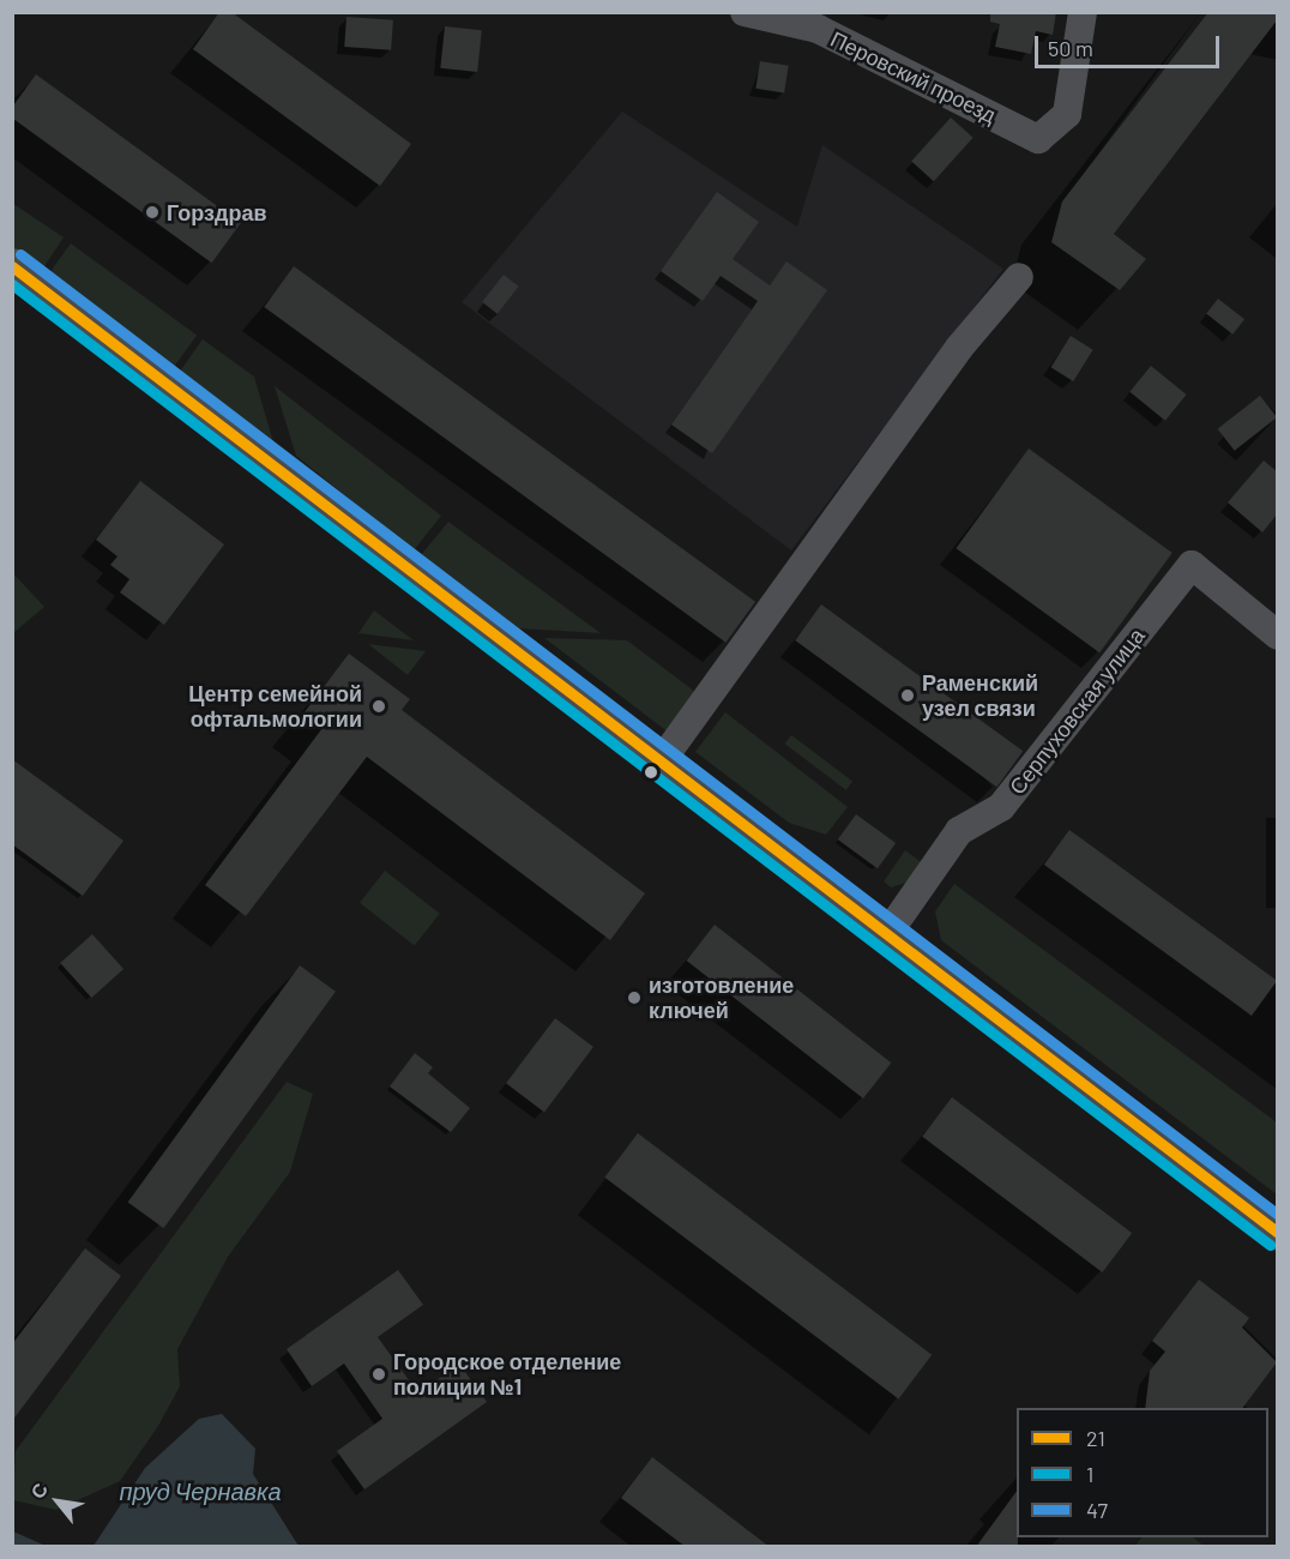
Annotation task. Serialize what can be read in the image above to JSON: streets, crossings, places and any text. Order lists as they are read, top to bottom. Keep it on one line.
{"streets":{"street":["Перовский проезд","Серпуховская улица"]},"water":["пруд Чернавка"],"places":["Горздрав","Раменский узел связи","Центр семейной офтальмологии","изготовление ключей","Городское отделение полиции №1"],"lines":["transit line 47","transit line 21","transit line 1"],"legend":["21","1","47"],"scale_bar":"50 m","north":"top left"}
